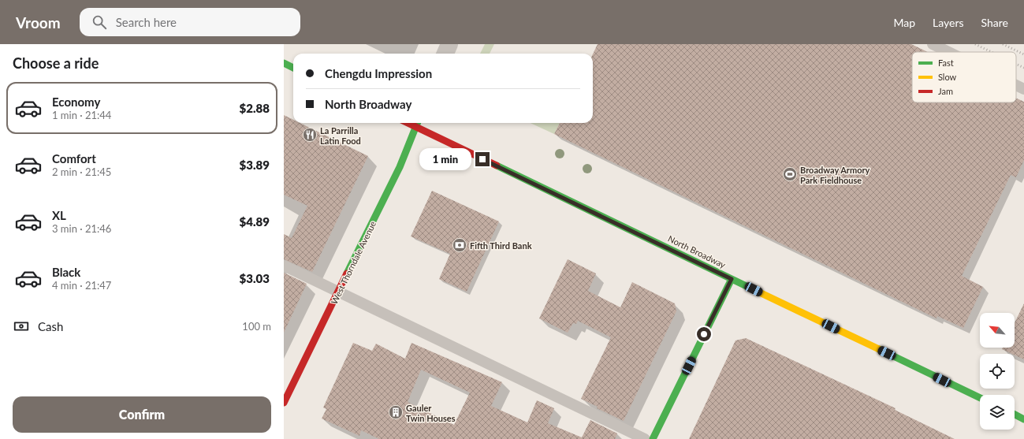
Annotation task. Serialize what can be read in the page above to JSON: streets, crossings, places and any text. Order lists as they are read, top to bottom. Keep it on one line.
{"streets":{"main road":["North Broadway","West Thorndale Avenue"]},"crossings":[["North Broadway","West Thorndale Avenue"]],"places":{"restaurant":["La Parrilla Latin Food"],"sports":["Broadway Armory Park Fieldhouse"],"bank":["Fifth Third Bank"],"building":["Gauler Twin Houses"]},"legend":["Fast","Slow","Jam"],"north":"top left","page":{"header":"Vroom","search":"Search here","nav":["Map","Layers","Share"],"heading":"Choose a ride","banner":["Chengdu Impression","North Broadway"],"list":[{"name":"Economy","note":"1 min · 21:44","value":"$2.88"},{"name":"Comfort","note":"2 min · 21:45","value":"$3.89"},{"name":"XL","note":"3 min · 21:46","value":"$4.89"},{"name":"Black","note":"4 min · 21:47","value":"$3.03"}],"bubble":"1 min","pay":["Cash","100 m"],"buttons":"Confirm"}}
